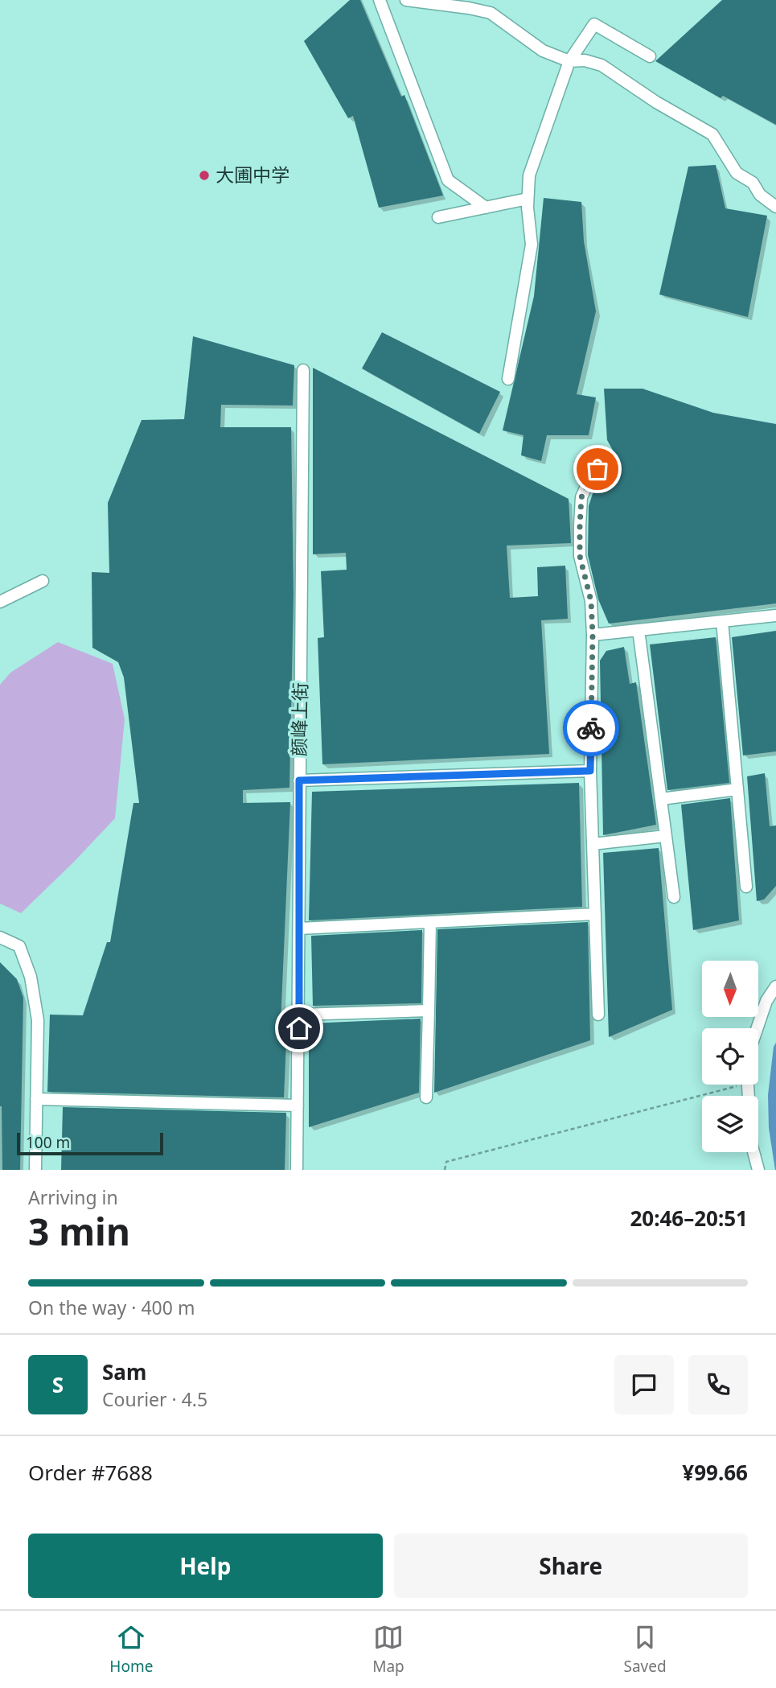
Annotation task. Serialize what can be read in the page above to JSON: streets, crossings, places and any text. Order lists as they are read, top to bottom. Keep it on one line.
{"streets":{"street":["颜峰上街"]},"places":["大圃中学"],"scale_bar":"100 m","north":"bottom","page":{"scale":"100 m","heading":["3 min","Arriving in","20:46–20:51"],"panel":["Sam","Courier · 4.5","Order #7688","¥99.66"],"bar":"On the way · 400 m","round":"S","buttons":["Help","Share"],"tabs":["Home","Map","Saved"]}}
